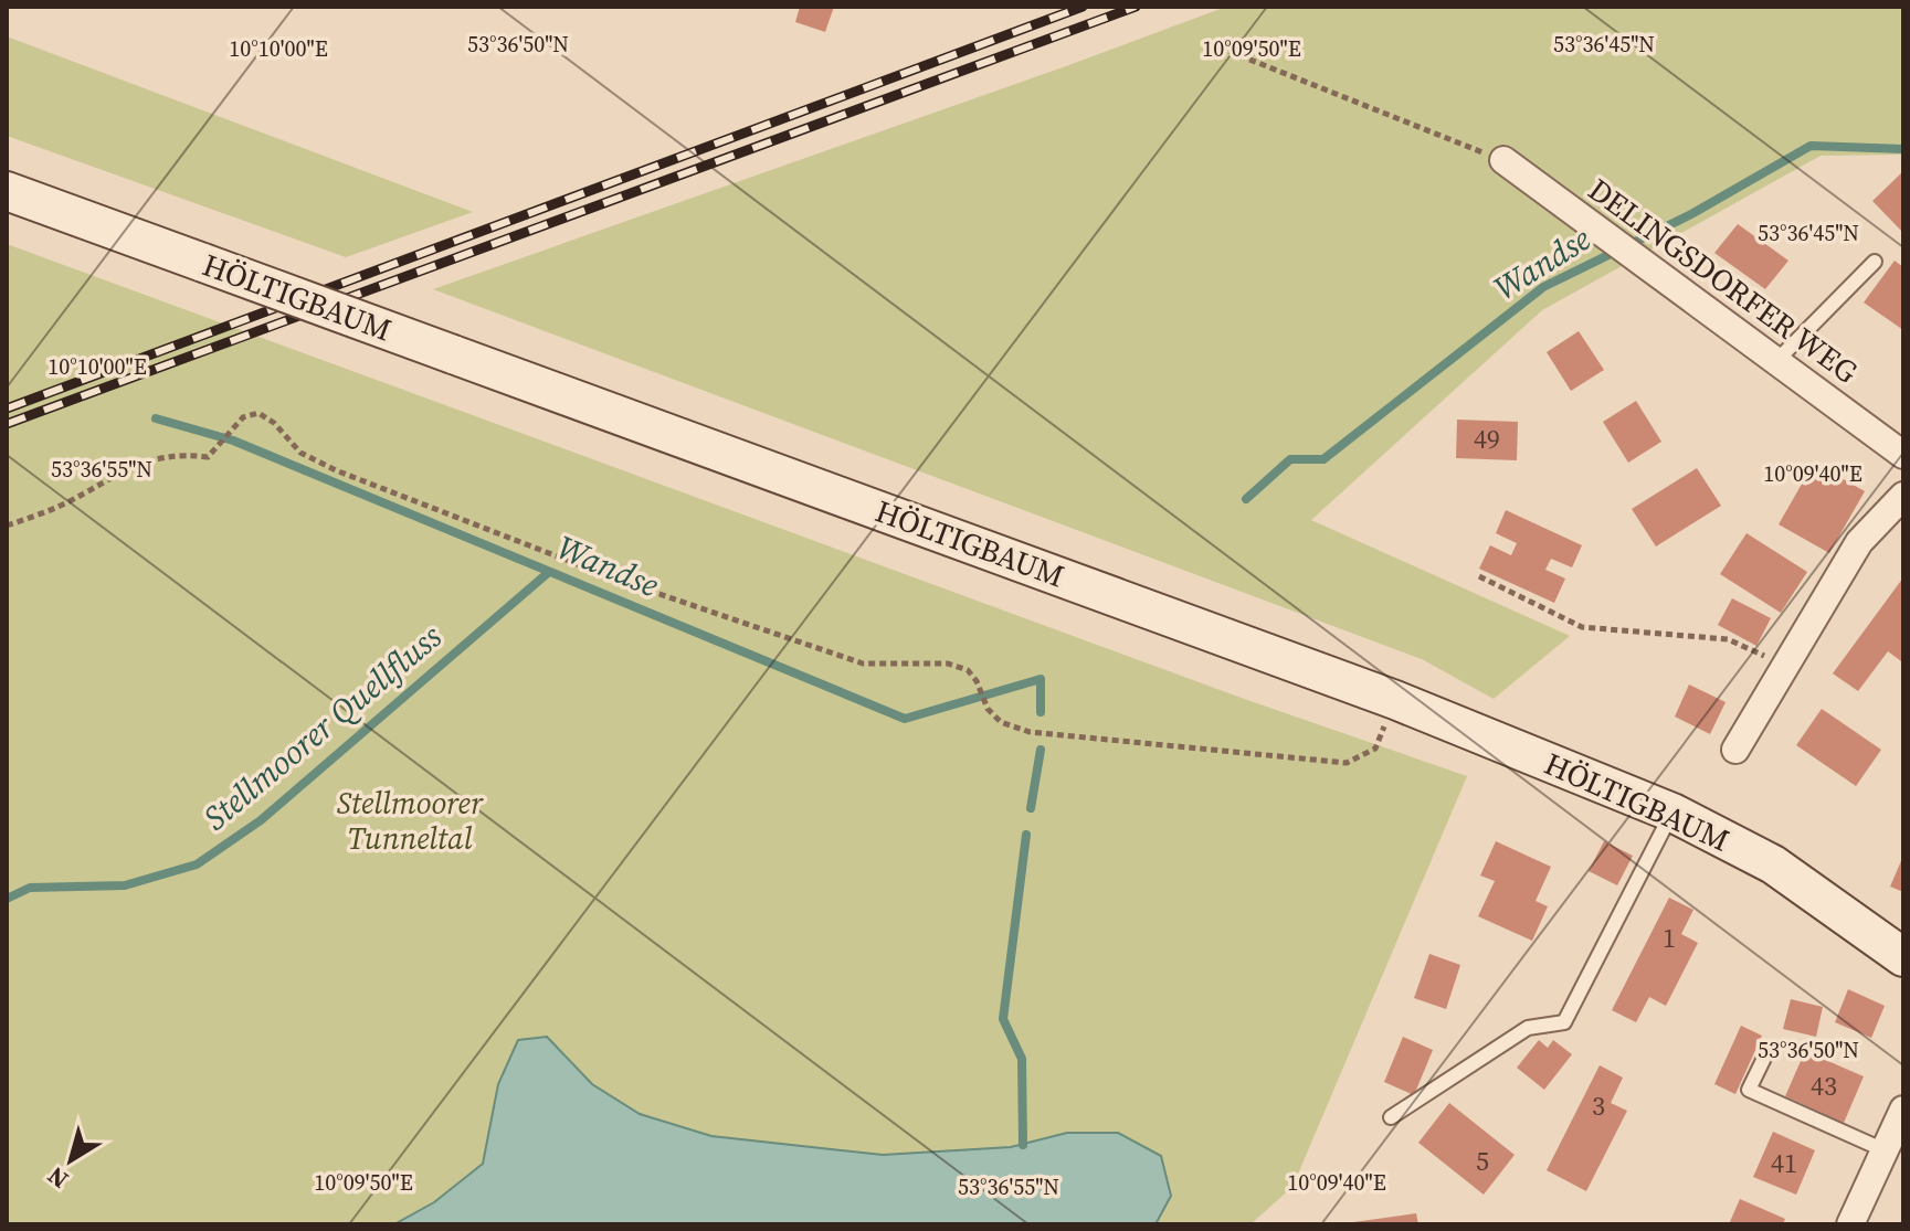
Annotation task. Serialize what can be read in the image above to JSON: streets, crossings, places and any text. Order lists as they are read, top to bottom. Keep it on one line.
{"streets":{"main road":["HÖLTIGBAUM"],"street":["DELINGSDORFER WEG"]},"water":["Wandse","Stellmoorer Quellfluss"],"parks":["Stellmoorer Tunneltal"],"house_numbers":["49","1","43","3","5","41"],"north":"bottom left","coordinates":["53°36'50\"N","53°36'45\"N","10°10'00\"E","10°09'50\"E","53°36'55\"N","10°09'40\"E"]}
